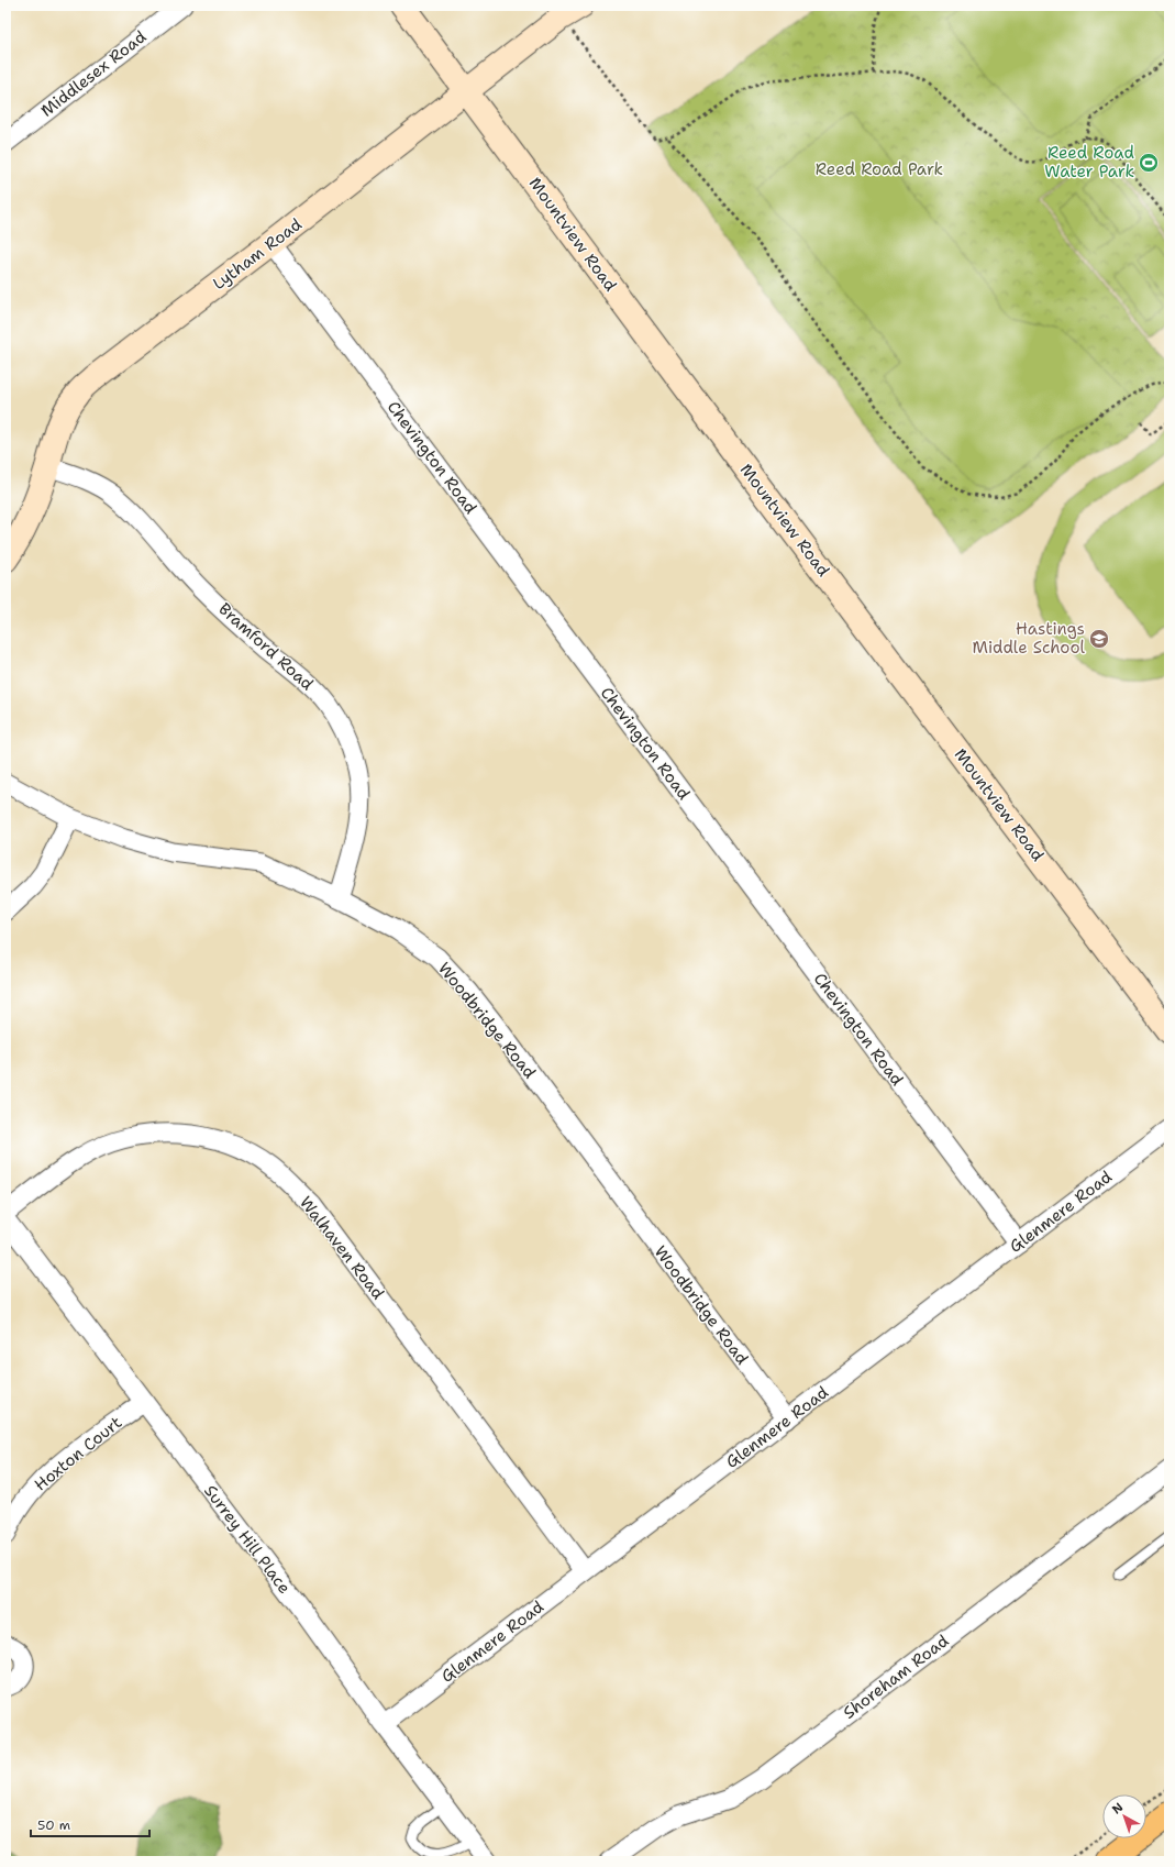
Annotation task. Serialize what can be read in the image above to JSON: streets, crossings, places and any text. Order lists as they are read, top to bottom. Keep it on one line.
{"streets":{"street":["Middlesex Road","Mountview Road","Lytham Road","Chevington Road","Bramford Road","Woodbridge Road","Glenmere Road","Walhaven Road","Hoxton Court","Surrey Hill Place","Shoreham Road"]},"crossings":[["Mountview Road","Lytham Road"],["Lytham Road","Chevington Road"],["Lytham Road","Bramford Road"],["Chevington Road","Glenmere Road"],["Bramford Road","Woodbridge Road"],["Woodbridge Road","Glenmere Road"],["Glenmere Road","Walhaven Road"],["Glenmere Road","Surrey Hill Place"],["Hoxton Court","Surrey Hill Place"]],"parks":["Reed Road Park"],"places":{"sports":["Reed Road Water Park"],"school or university":["Hastings Middle School"]},"scale_bar":"50 m","north":"top left"}
